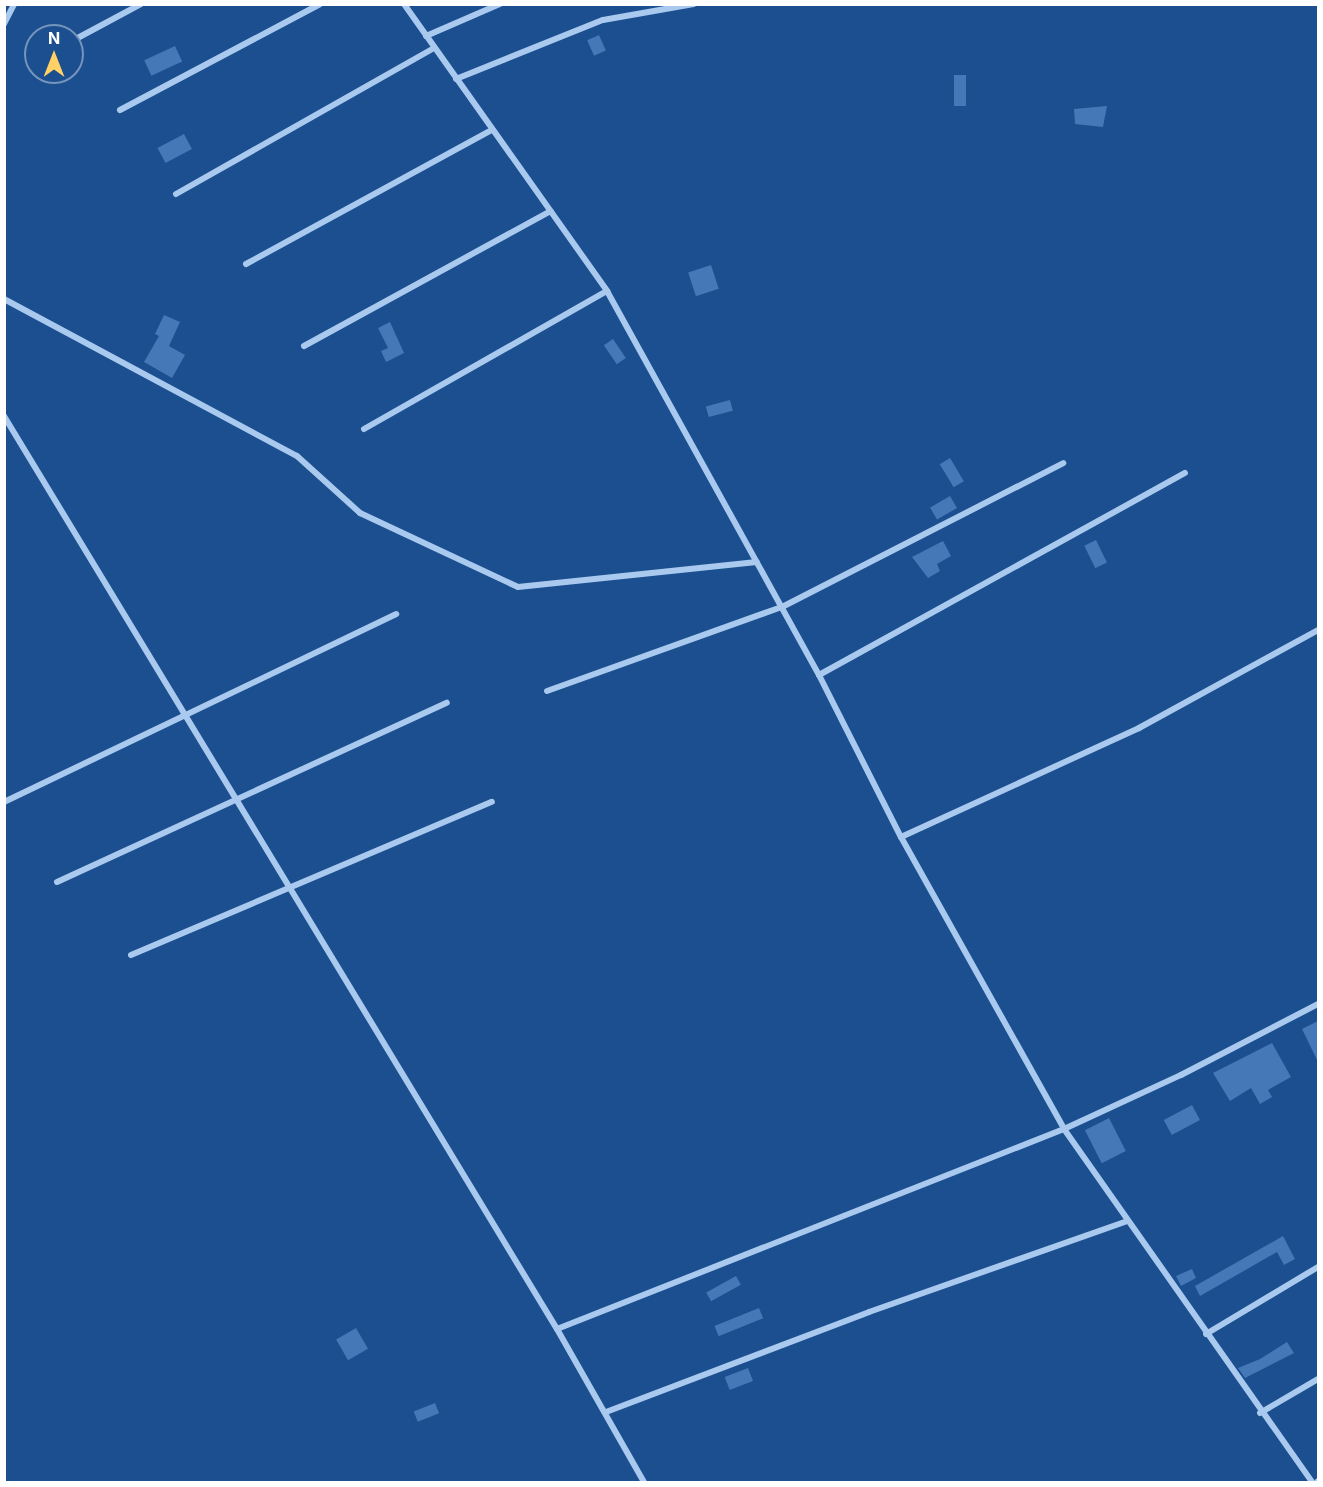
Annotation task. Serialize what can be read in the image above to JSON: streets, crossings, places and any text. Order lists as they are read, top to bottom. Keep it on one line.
{"north":"top"}
